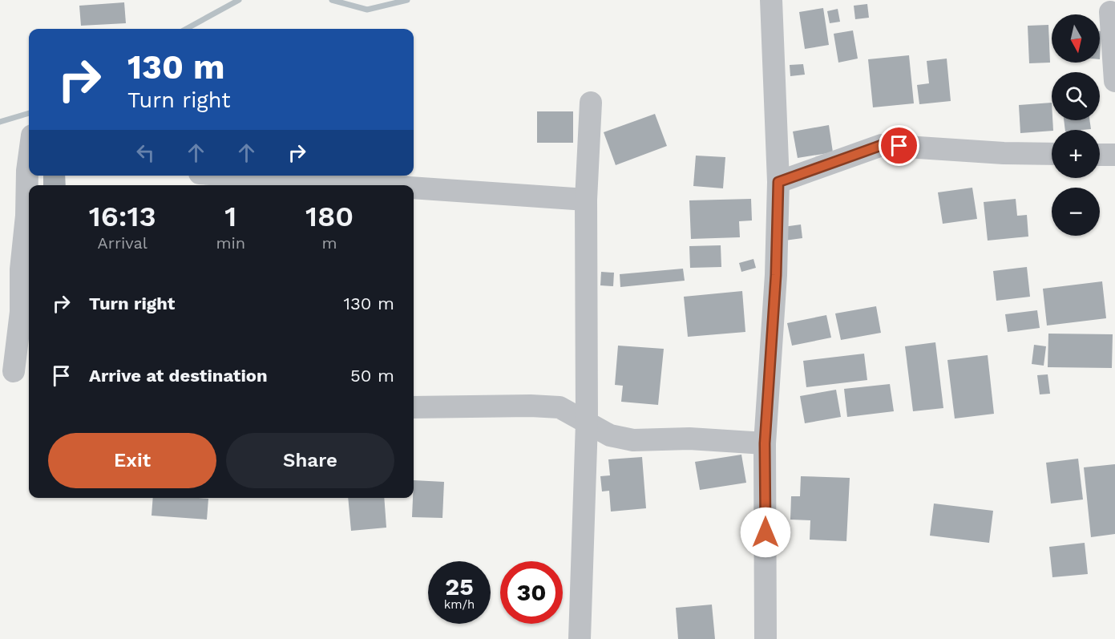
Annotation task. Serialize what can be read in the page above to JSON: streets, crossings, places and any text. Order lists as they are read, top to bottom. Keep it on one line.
{"north":"bottom","page":{"map_buttons":["+","−"],"turn":["130 m","Turn right"],"eta":["16:13","Arrival","1","min","180","m"],"list":[{"name":"Turn right","value":"130 m"},{"name":"Arrive at destination","value":"50 m"}],"buttons":["Exit","Share"],"speed":"25 km/h","limit":"30"}}
